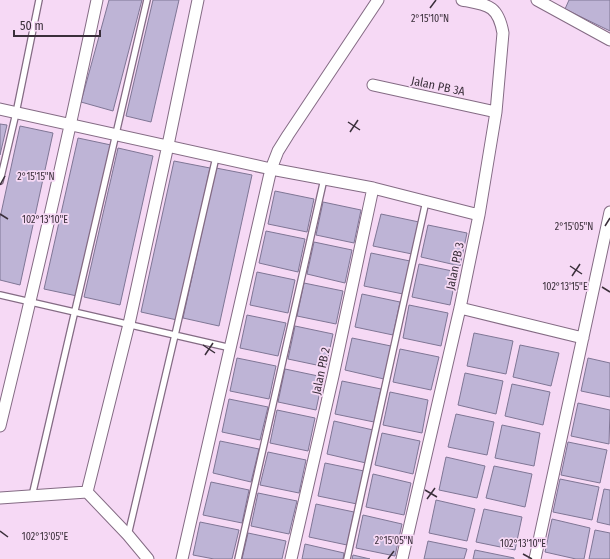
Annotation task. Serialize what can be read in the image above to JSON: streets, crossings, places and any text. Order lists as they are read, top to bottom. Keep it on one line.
{"streets":{"street":["Jalan PB 3A","Jalan PB 3","Jalan PB 2"]},"crossings":[["Jalan PB 3A","Jalan PB 3"]],"scale_bar":"50 m","coordinates":["2°15'10\"N","2°15'15\"N","102°13'10\"E","2°15'05\"N","102°13'15\"E","102°13'05\"E"]}
